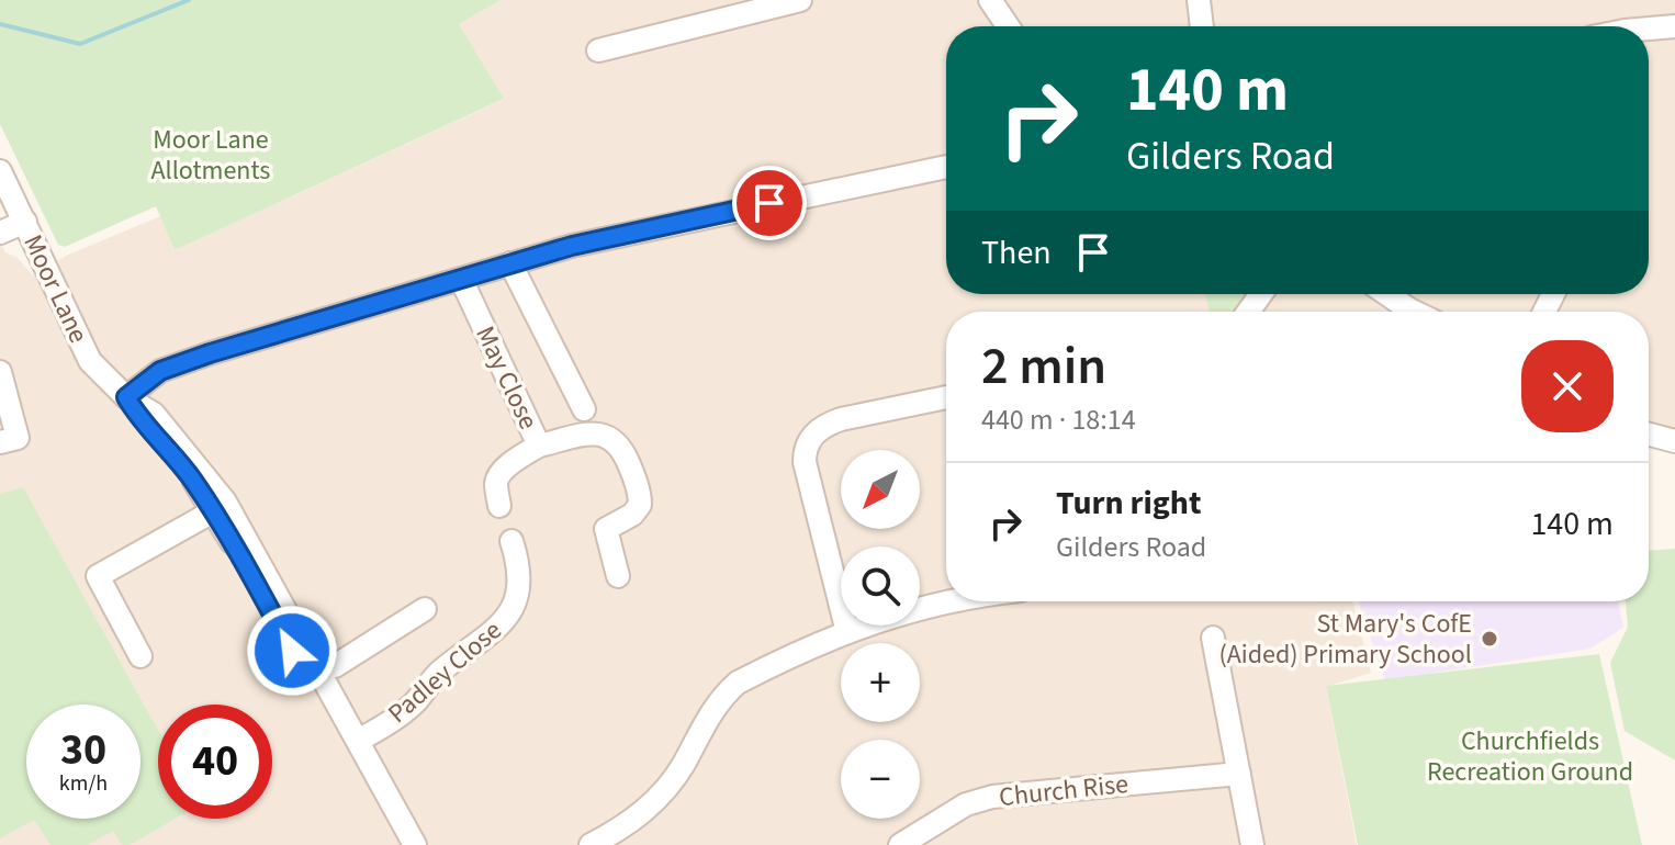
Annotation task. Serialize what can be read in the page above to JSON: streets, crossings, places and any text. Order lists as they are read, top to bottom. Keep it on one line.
{"streets":{"street":["Moor Lane","May Close","Padley Close","Church Rise"]},"crossings":[["Moor Lane","Padley Close"]],"parks":["Moor Lane Allotments","Churchfields Recreation Ground"],"places":["St Mary's CofE (Aided) Primary School"],"north":"bottom left","page":{"turn":["140 m","Gilders Road"],"then":"Then","heading":["2 min","440 m · 18:14"],"map_buttons":["+","−"],"list":[{"name":"Turn right","note":"Gilders Road","value":"140 m"}],"speed":"30 km/h","limit":"40"}}
